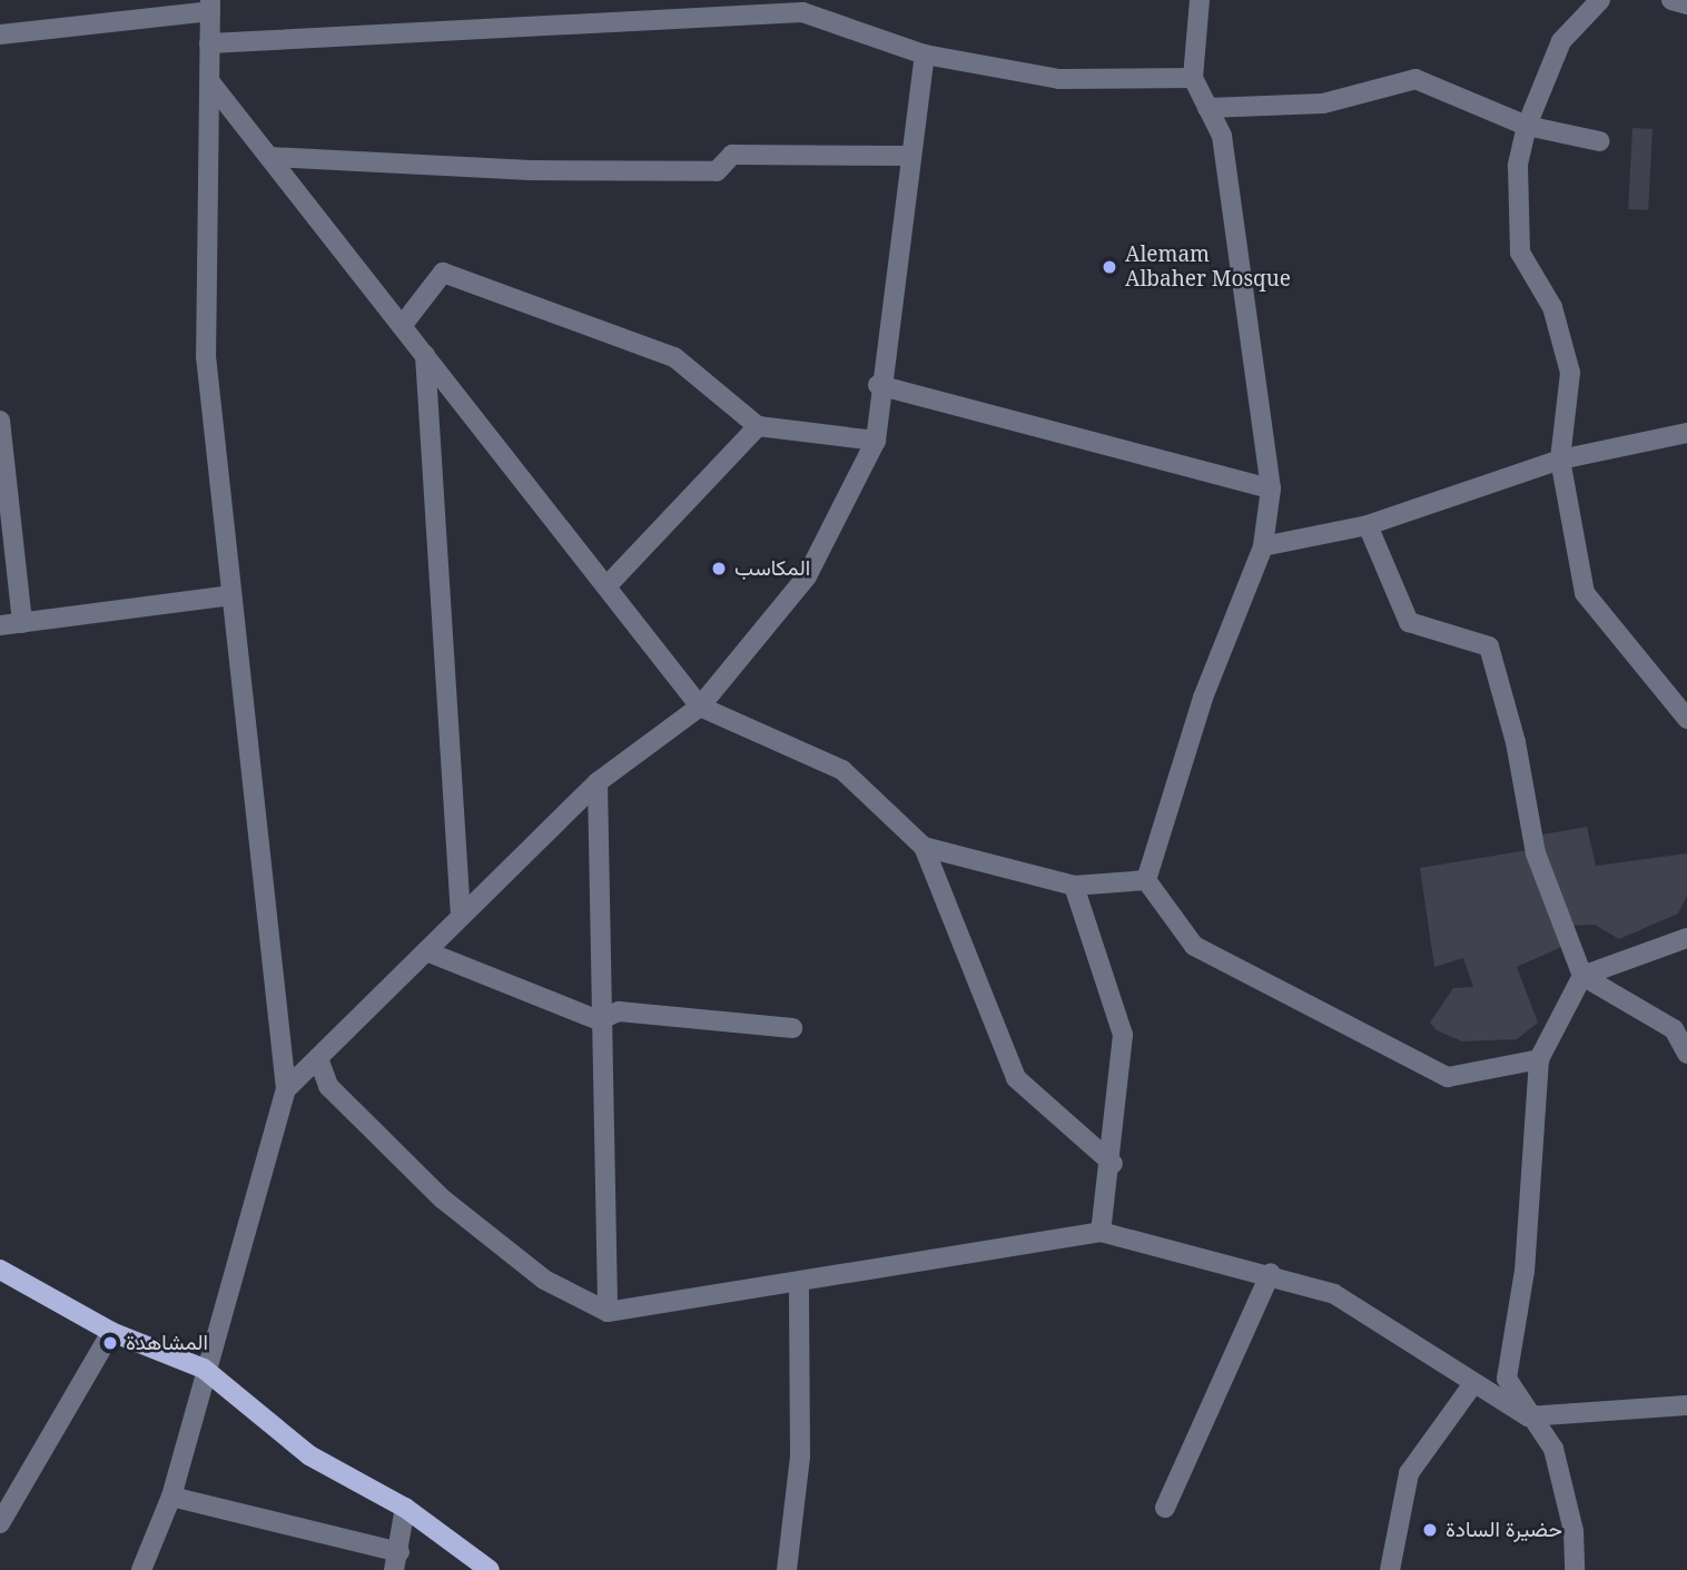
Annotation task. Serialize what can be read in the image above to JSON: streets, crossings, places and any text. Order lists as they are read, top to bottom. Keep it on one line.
{"places":["Alemam Albaher Mosque","المكاسب","المشاهدة","حضيرة السادة"]}
